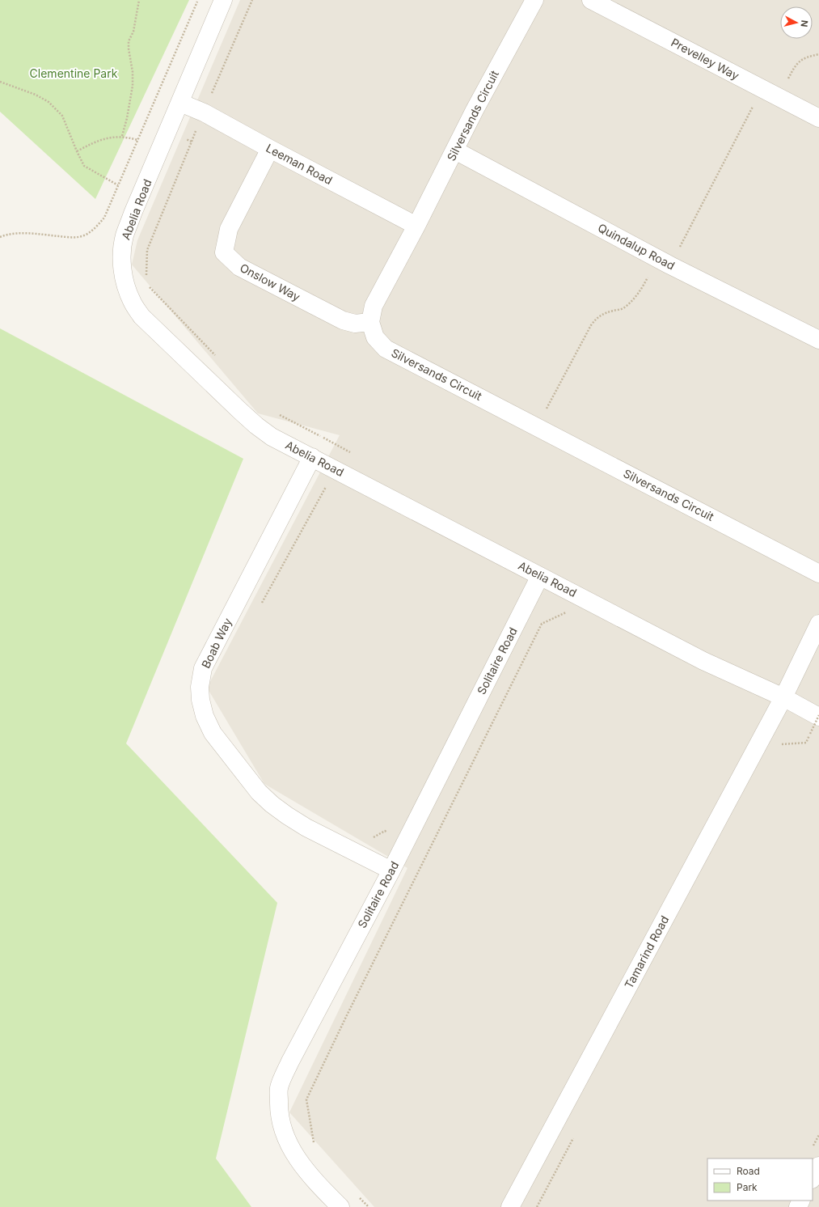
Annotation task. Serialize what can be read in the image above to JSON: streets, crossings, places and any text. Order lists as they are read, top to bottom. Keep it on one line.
{"streets":{"street":["Prevelley Way","Silversands Circuit","Leeman Road","Abelia Road","Quindalup Road","Onslow Way","Boab Way","Solitaire Road","Tamarind Road"]},"crossings":[["Silversands Circuit","Leeman Road"],["Silversands Circuit","Quindalup Road"],["Silversands Circuit","Onslow Way"],["Leeman Road","Abelia Road"],["Leeman Road","Onslow Way"],["Abelia Road","Boab Way"],["Abelia Road","Solitaire Road"],["Abelia Road","Tamarind Road"],["Boab Way","Solitaire Road"]],"parks":["Clementine Park"],"legend":["Road","Park"],"north":"right"}
